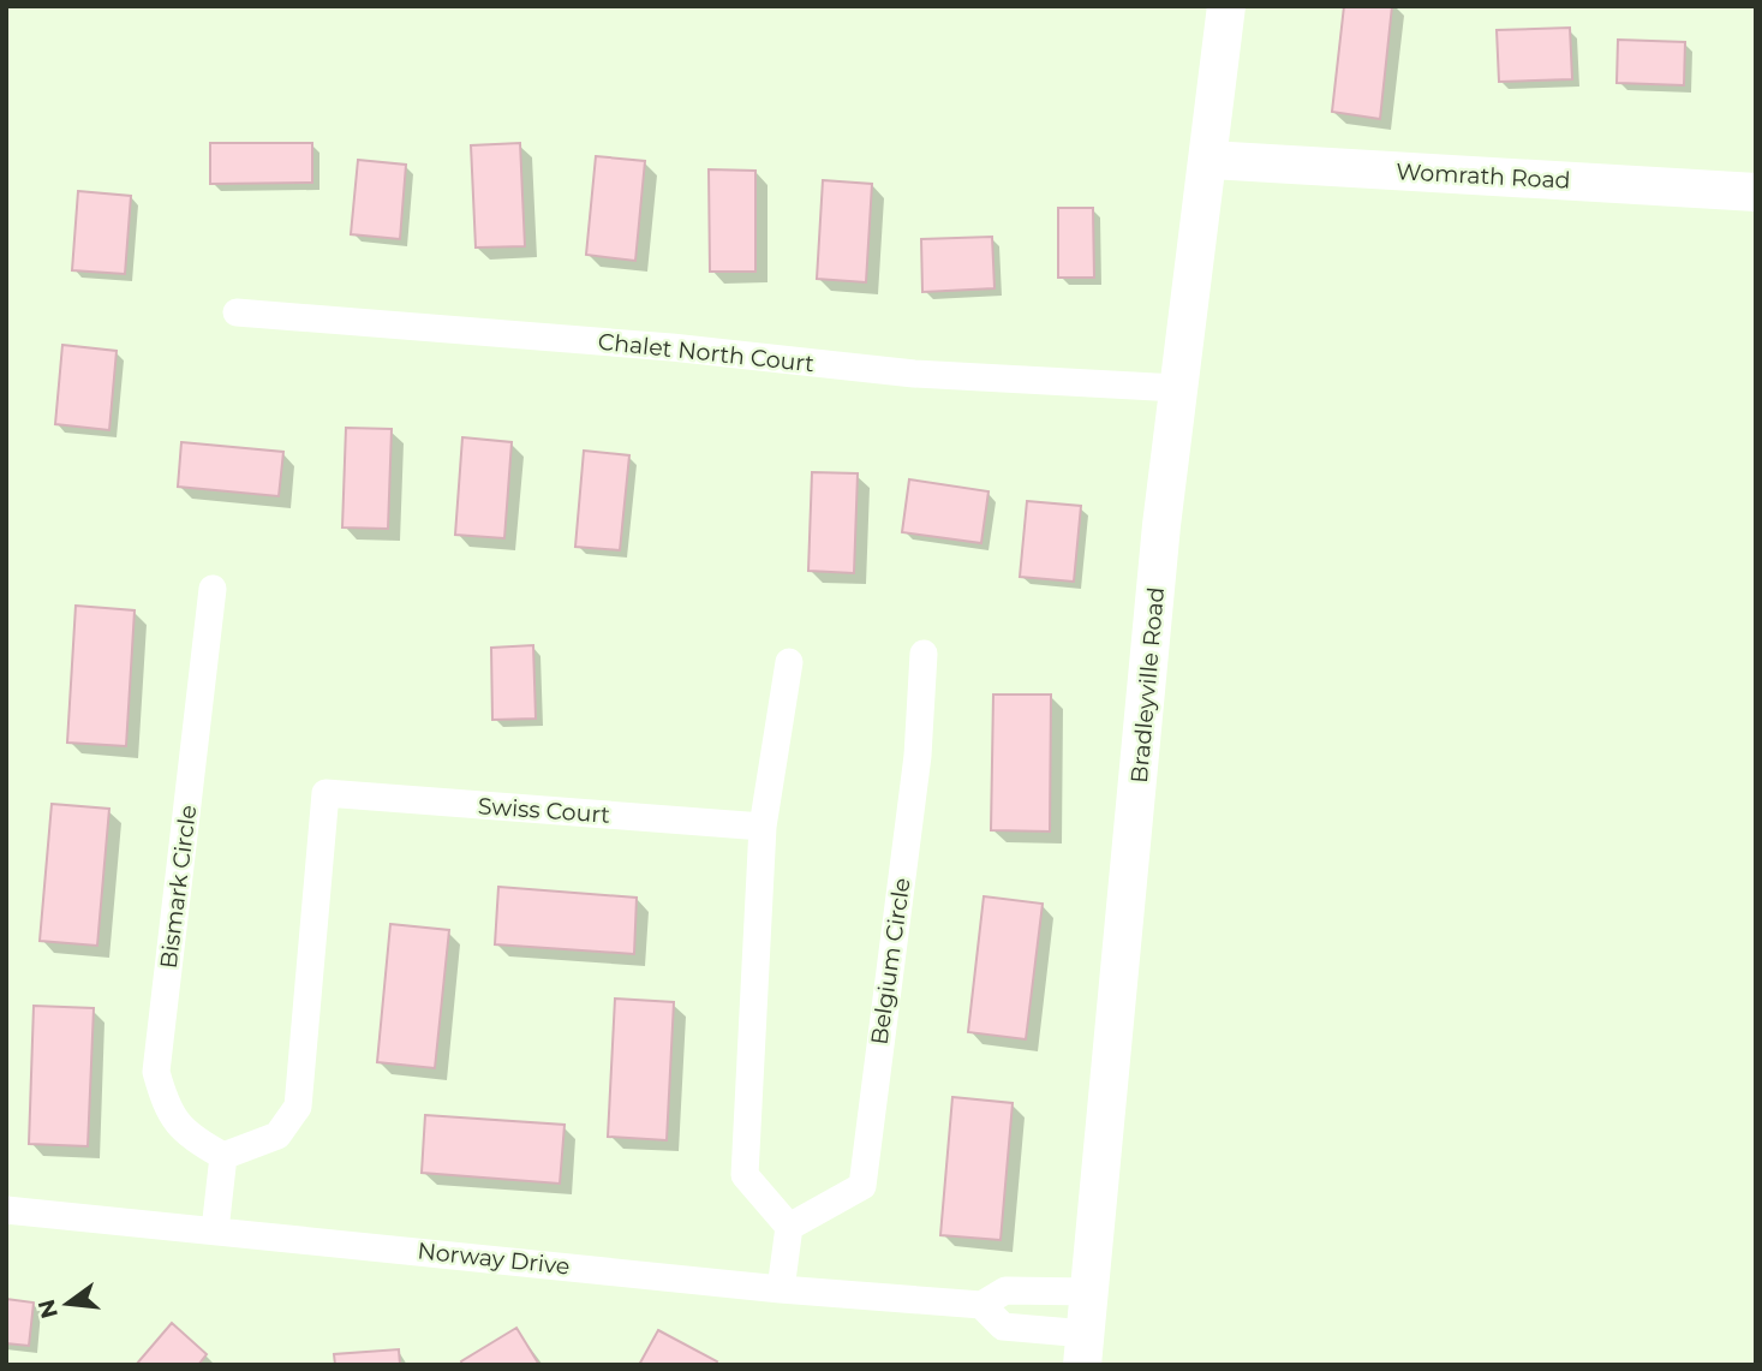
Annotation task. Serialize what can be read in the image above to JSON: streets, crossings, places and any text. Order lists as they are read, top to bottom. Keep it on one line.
{"streets":{"street":["Womrath Road","Chalet North Court","Bradleyville Road","Swiss Court","Bismark Circle","Belgium Circle","Norway Drive"]},"crossings":[["Womrath Road","Bradleyville Road"],["Chalet North Court","Bradleyville Road"],["Bradleyville Road","Norway Drive"],["Swiss Court","Bismark Circle"]],"north":"left"}
